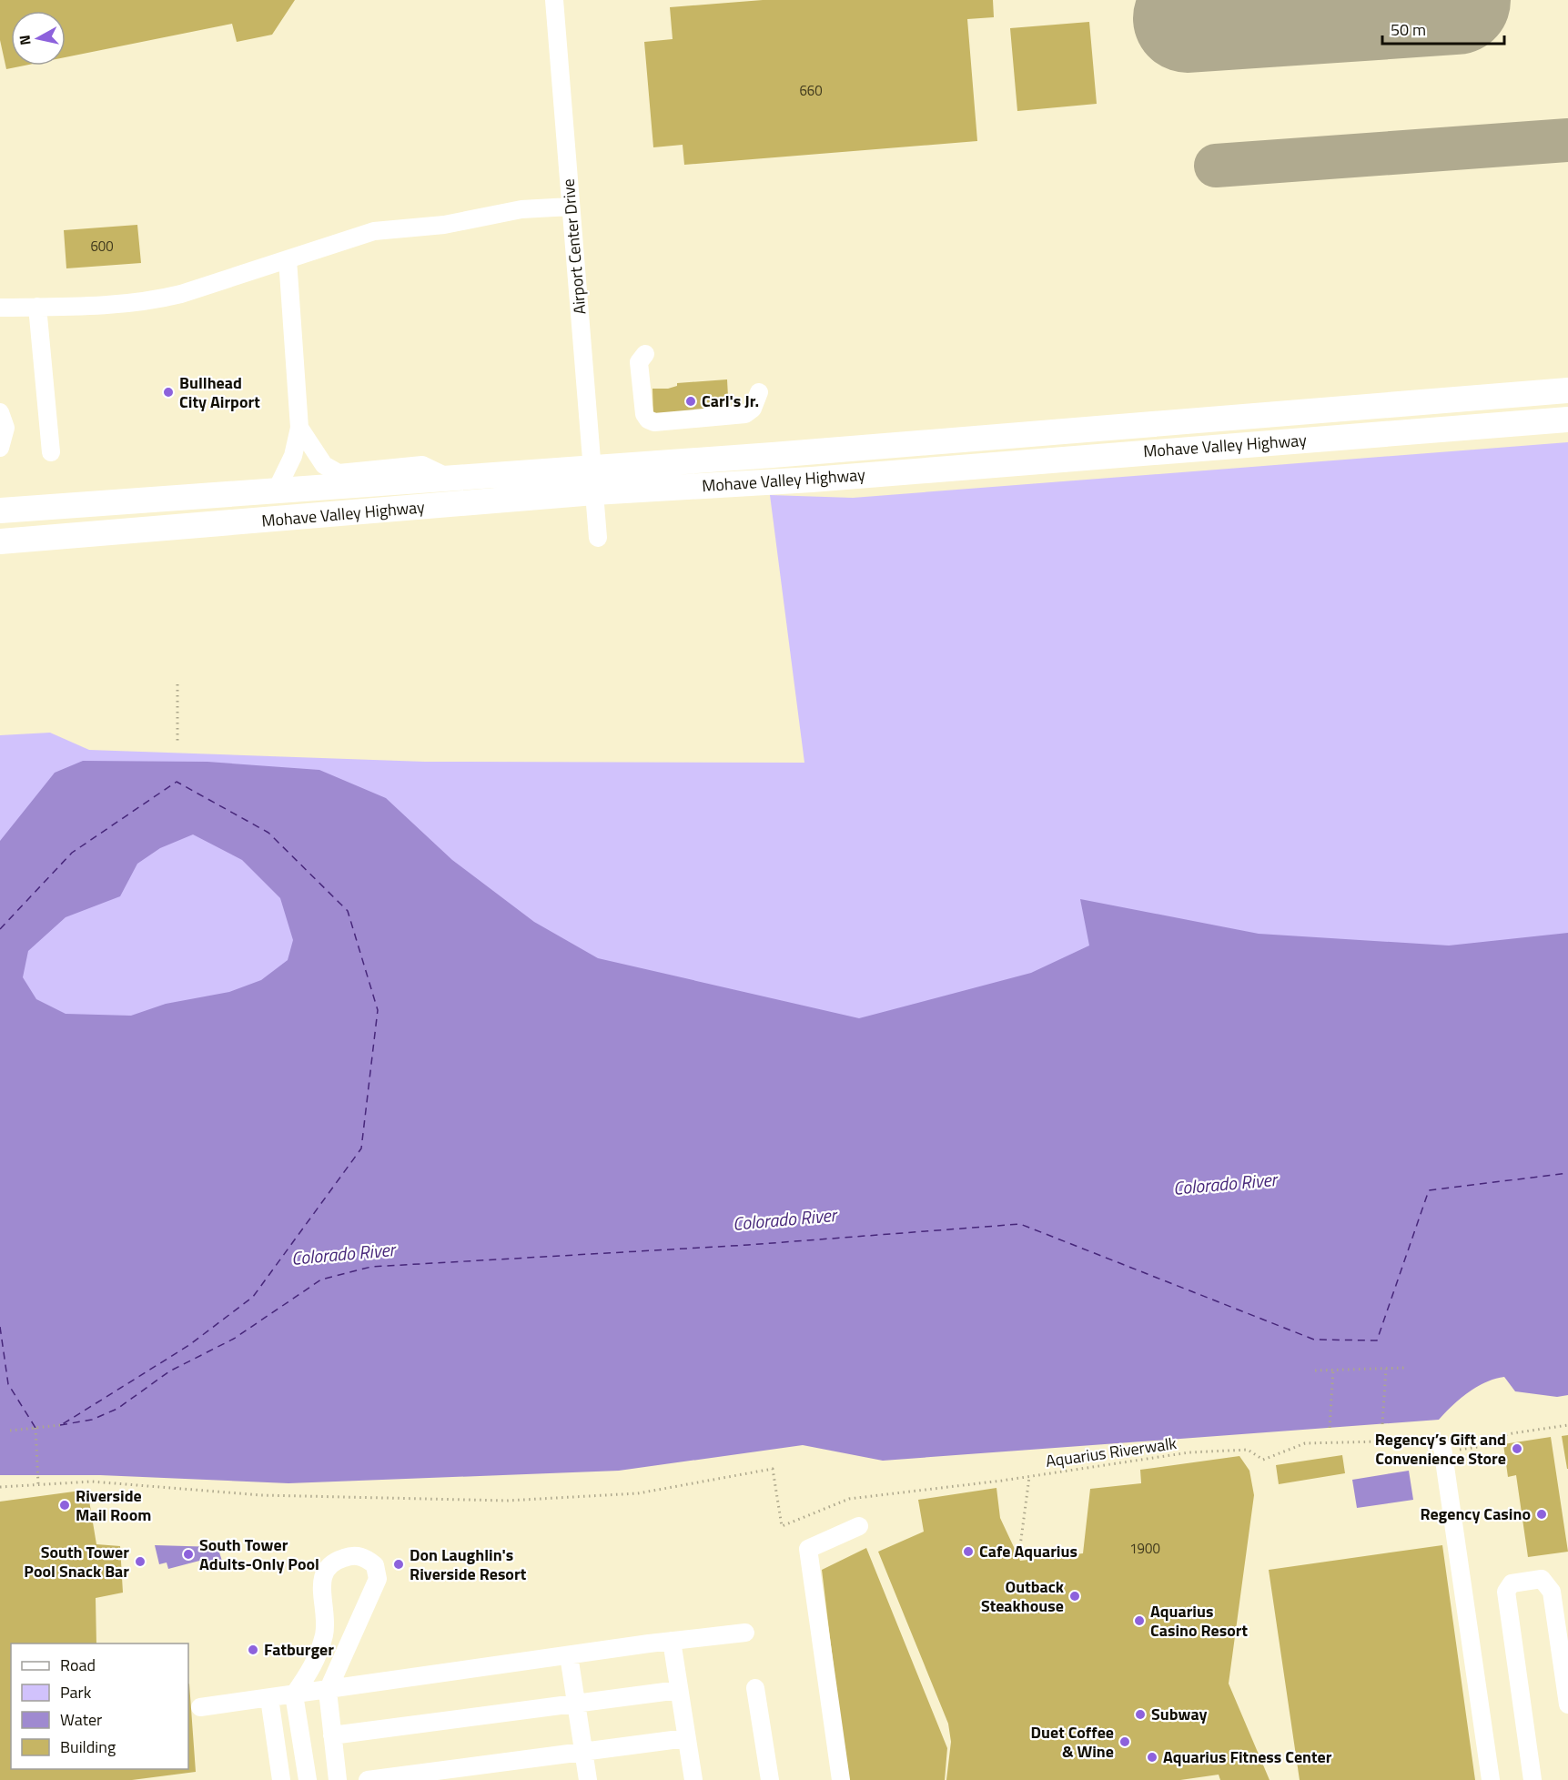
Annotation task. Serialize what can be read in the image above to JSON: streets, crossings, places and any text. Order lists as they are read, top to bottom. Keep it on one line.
{"streets":{"highway":["Mohave Valley Highway"],"street":["Airport Center Drive"],"path":["Aquarius Riverwalk"]},"crossings":[["Airport Center Drive","Mohave Valley Highway"]],"water":["Colorado River"],"places":["Bullhead City Airport","Carl's Jr.","Regency’s Gift and Convenience Store","Riverside Mail Room","Regency Casino","Cafe Aquarius","South Tower Adults-Only Pool","South Tower Pool Snack Bar","Don Laughlin's Riverside Resort","Outback Steakhouse","Aquarius Casino Resort","Fatburger","Subway","Duet Coffee & Wine","Aquarius Fitness Center"],"house_numbers":["660","600","1900"],"legend":["Road","Park","Water","Building"],"scale_bar":"50 m","north":"left"}
